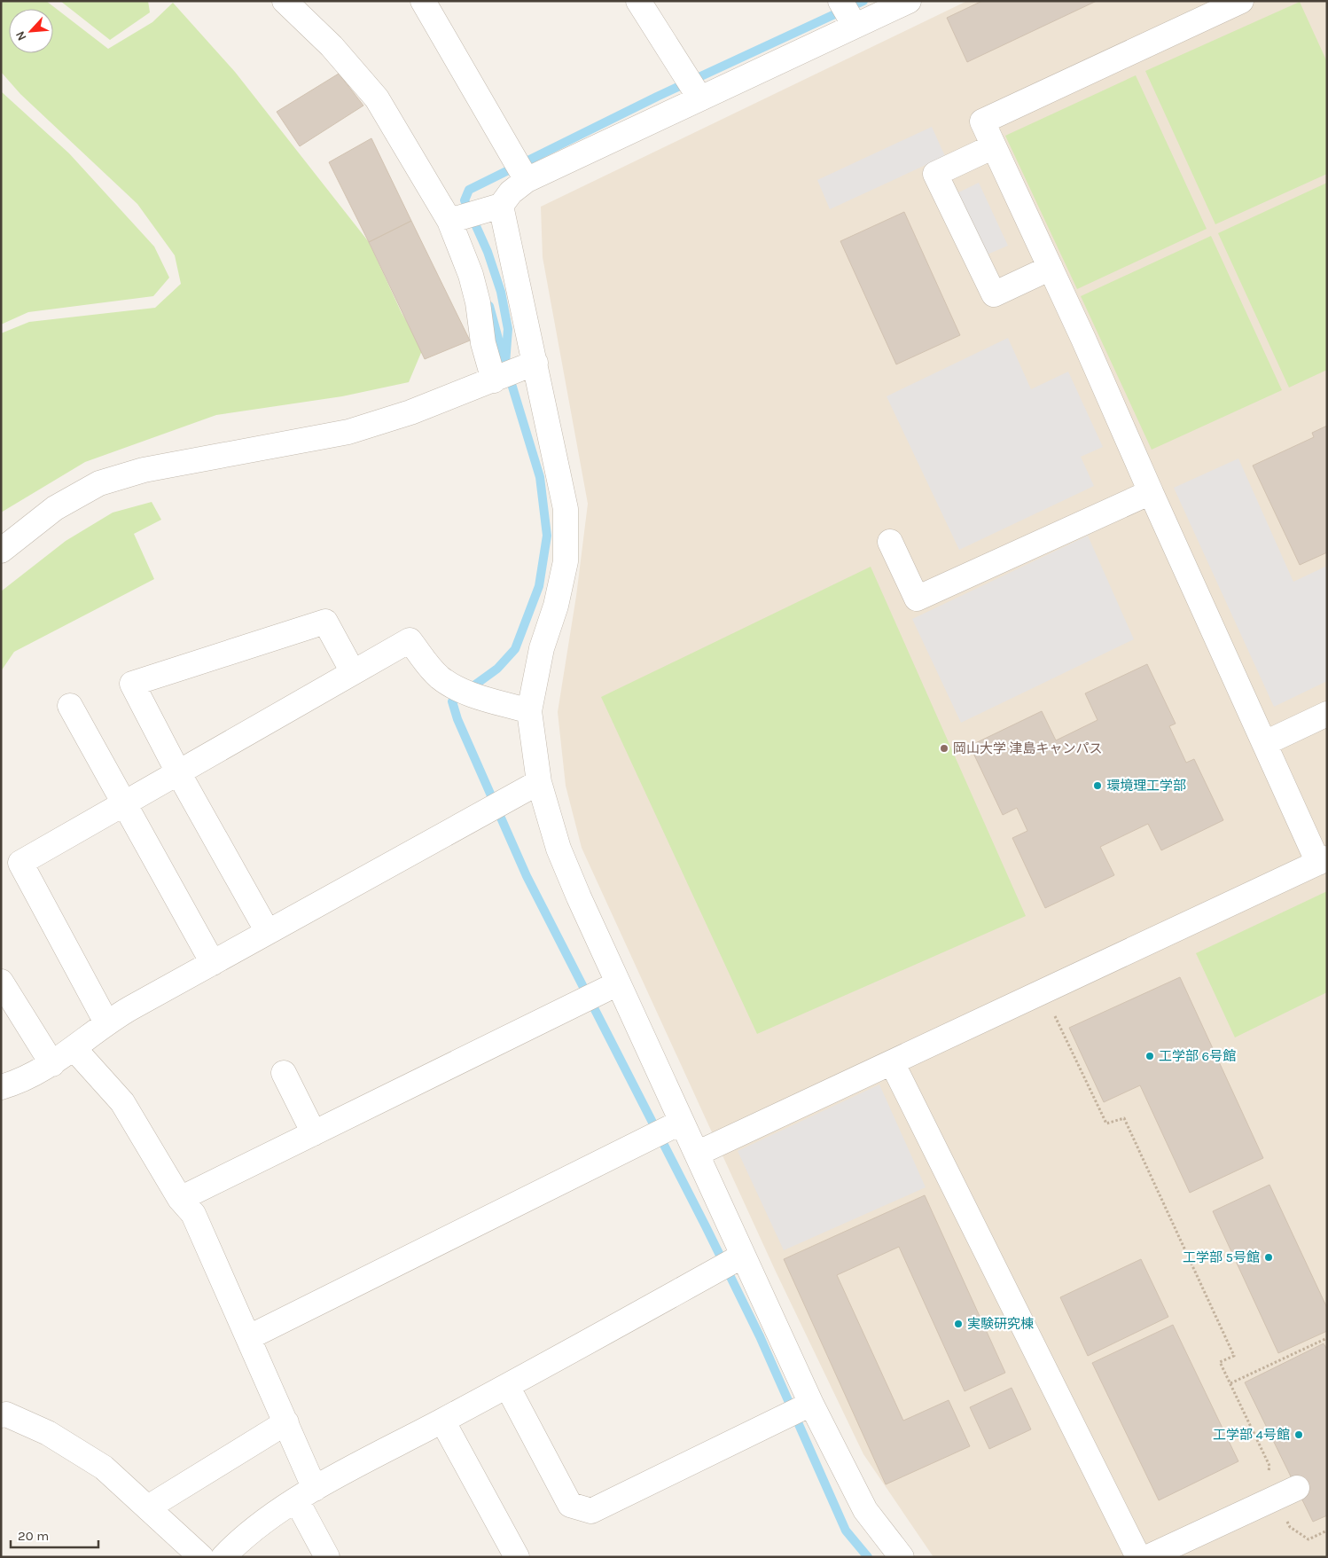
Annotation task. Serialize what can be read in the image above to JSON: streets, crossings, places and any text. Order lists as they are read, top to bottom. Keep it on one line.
{"places":["岡山大学 津島キャンパス","環境理工学部","工学部 6号館","工学部 5号館","実験研究棟","工学部 4号館"],"scale_bar":"20 m","north":"bottom left"}
